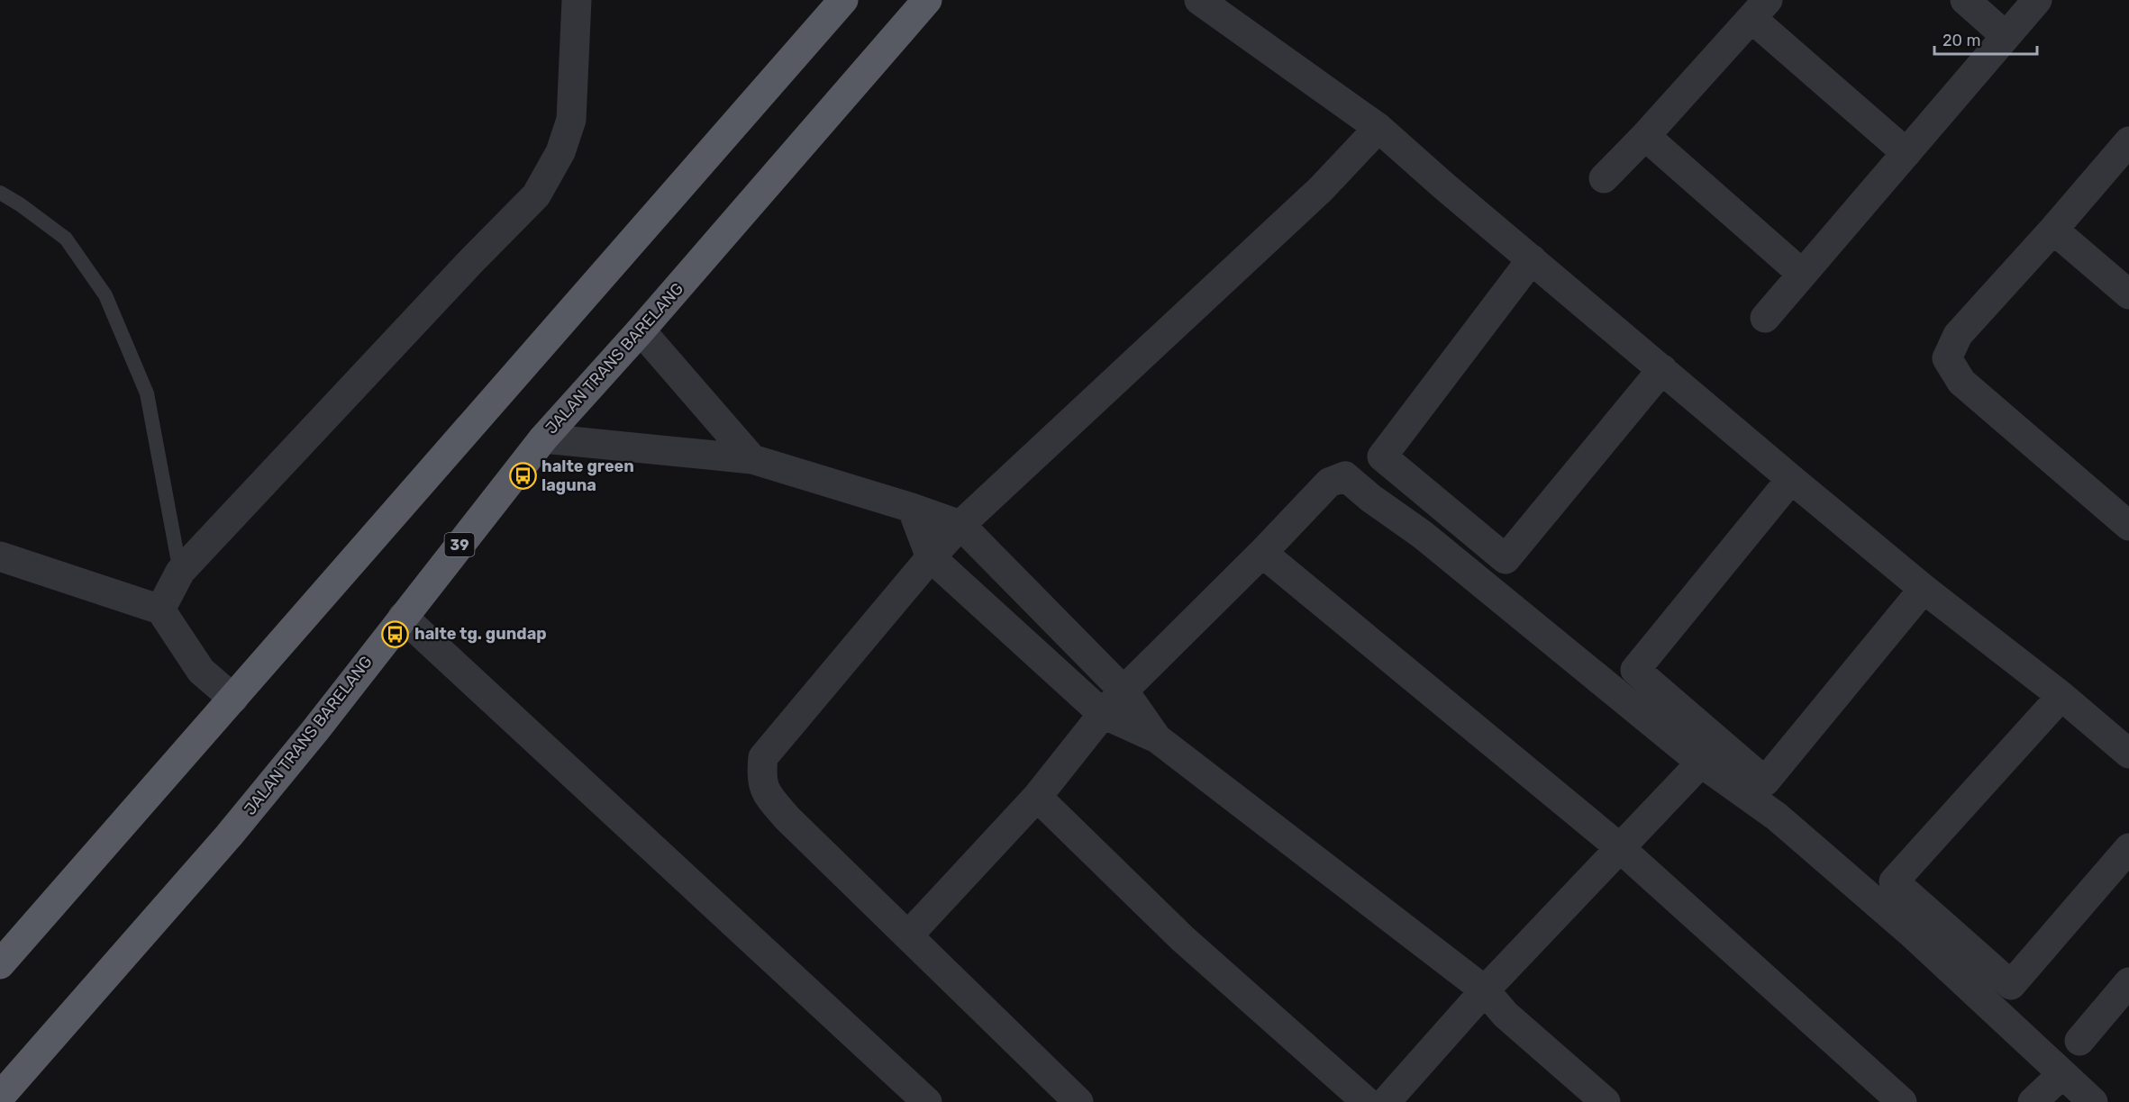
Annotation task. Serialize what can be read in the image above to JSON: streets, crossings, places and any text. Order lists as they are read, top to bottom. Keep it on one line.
{"streets":{"highway":["JALAN TRANS BARELANG","39"]},"places":{"bus stop":["halte green laguna","halte tg. gundap"]},"scale_bar":"20 m"}
